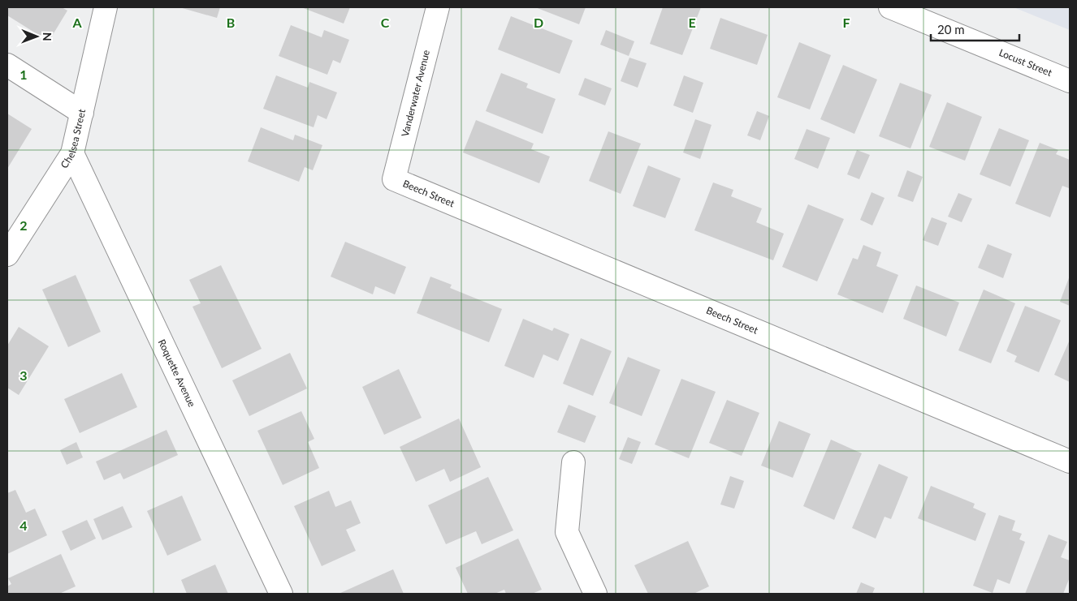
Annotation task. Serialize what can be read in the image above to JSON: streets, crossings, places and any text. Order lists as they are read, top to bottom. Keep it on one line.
{"streets":{"street":["Locust Street","Vanderwater Avenue","Chelsea Street","Beech Street","Roquette Avenue"]},"crossings":[["Vanderwater Avenue","Beech Street"],["Chelsea Street","Roquette Avenue"]],"scale_bar":"20 m","north":"right","grid":{"columns":["A","B","C","D","E","F"],"rows":["1","2","3","4"]}}
